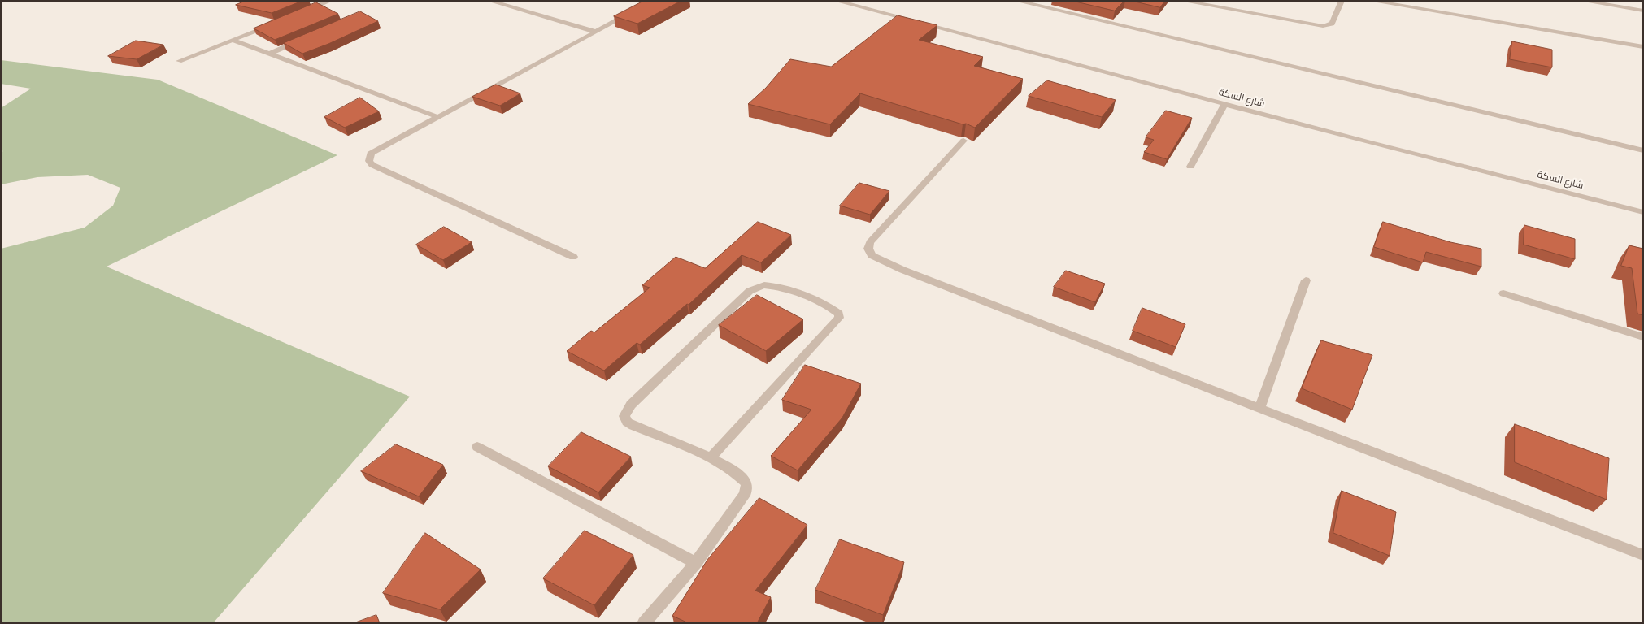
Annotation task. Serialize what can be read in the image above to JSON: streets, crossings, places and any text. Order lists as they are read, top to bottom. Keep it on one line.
{"streets":{"street":["شارع السكة"]}}
